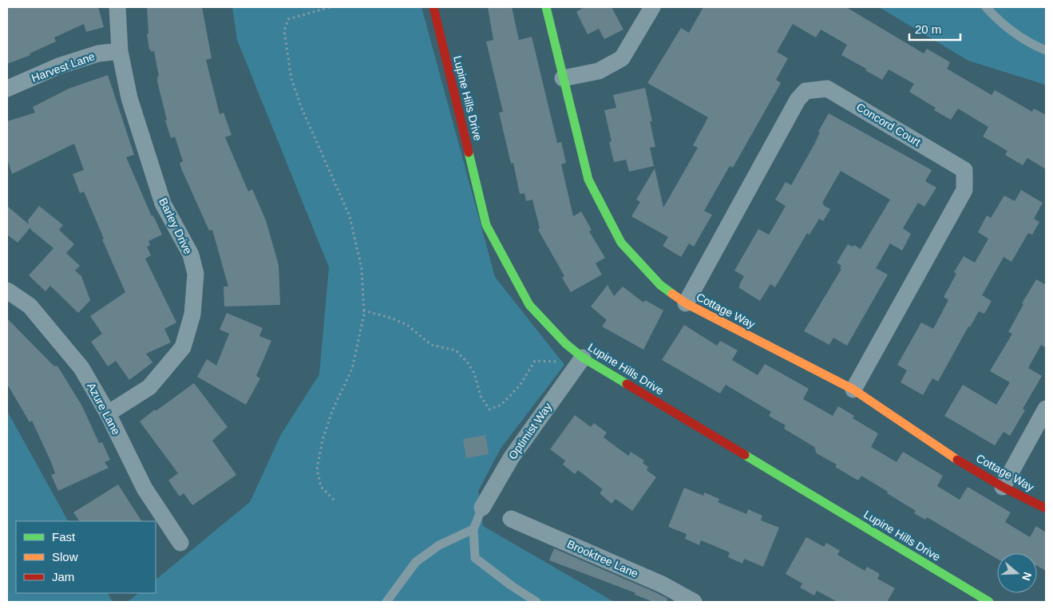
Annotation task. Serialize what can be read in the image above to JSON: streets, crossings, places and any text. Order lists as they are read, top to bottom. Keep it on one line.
{"streets":{"street":["Harvest Lane","Lupine Hills Drive","Concord Court","Barley Drive","Cottage Way","Azure Lane","Optimist Way","Brooktree Lane"]},"crossings":[["Harvest Lane","Barley Drive"],["Lupine Hills Drive","Optimist Way"],["Concord Court","Cottage Way"],["Barley Drive","Azure Lane"]],"legend":["Fast","Slow","Jam"],"scale_bar":"20 m","north":"right"}
